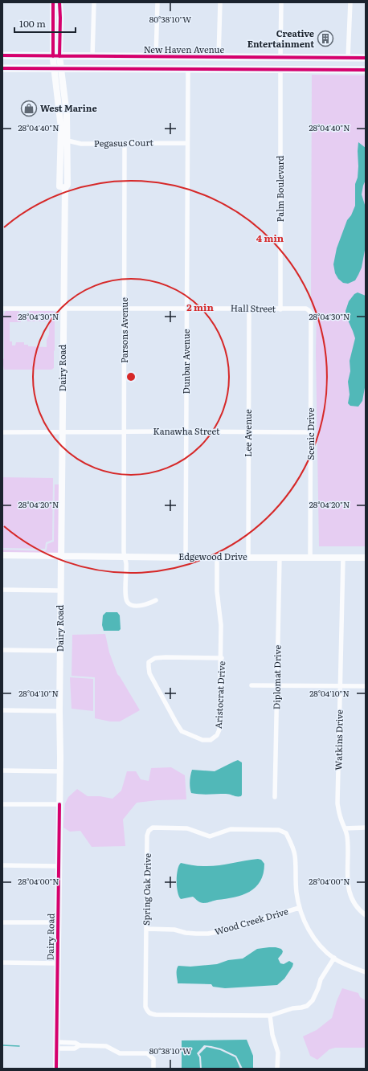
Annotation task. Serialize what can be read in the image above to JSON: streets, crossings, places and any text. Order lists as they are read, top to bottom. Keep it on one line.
{"streets":{"main road":["New Haven Avenue"],"street":["Pegasus Court","Palm Boulevard","Hall Street","Parsons Avenue","Dunbar Avenue","Dairy Road","Kanawha Street","Lee Avenue","Scenic Drive","Edgewood Drive","Diplomat Drive","Aristocrat Drive","Watkins Drive","Spring Oak Drive","Wood Creek Drive"]},"crossings":[["New Haven Avenue","Dairy Road"],["Pegasus Court","Parsons Avenue"],["Pegasus Court","Dunbar Avenue"],["Pegasus Court","Dairy Road"],["Palm Boulevard","Hall Street"],["Hall Street","Parsons Avenue"],["Hall Street","Dunbar Avenue"],["Hall Street","Dairy Road"],["Hall Street","Lee Avenue"],["Hall Street","Scenic Drive"],["Parsons Avenue","Kanawha Street"],["Parsons Avenue","Edgewood Drive"],["Dunbar Avenue","Kanawha Street"],["Dunbar Avenue","Edgewood Drive"],["Dairy Road","Kanawha Street"],["Dairy Road","Edgewood Drive"],["Kanawha Street","Lee Avenue"],["Kanawha Street","Scenic Drive"],["Lee Avenue","Edgewood Drive"],["Scenic Drive","Edgewood Drive"],["Edgewood Drive","Diplomat Drive"],["Edgewood Drive","Aristocrat Drive"],["Edgewood Drive","Watkins Drive"],["Spring Oak Drive","Wood Creek Drive"]],"places":{"building":["Creative Entertainment"],"shop":["West Marine"]},"scale_bar":"100 m","coordinates":["80°38'10\"W","28°04'40\"N","28°04'30\"N","28°04'20\"N","28°04'10\"N","28°04'00\"N"],"rings":["4 min","2 min"]}
